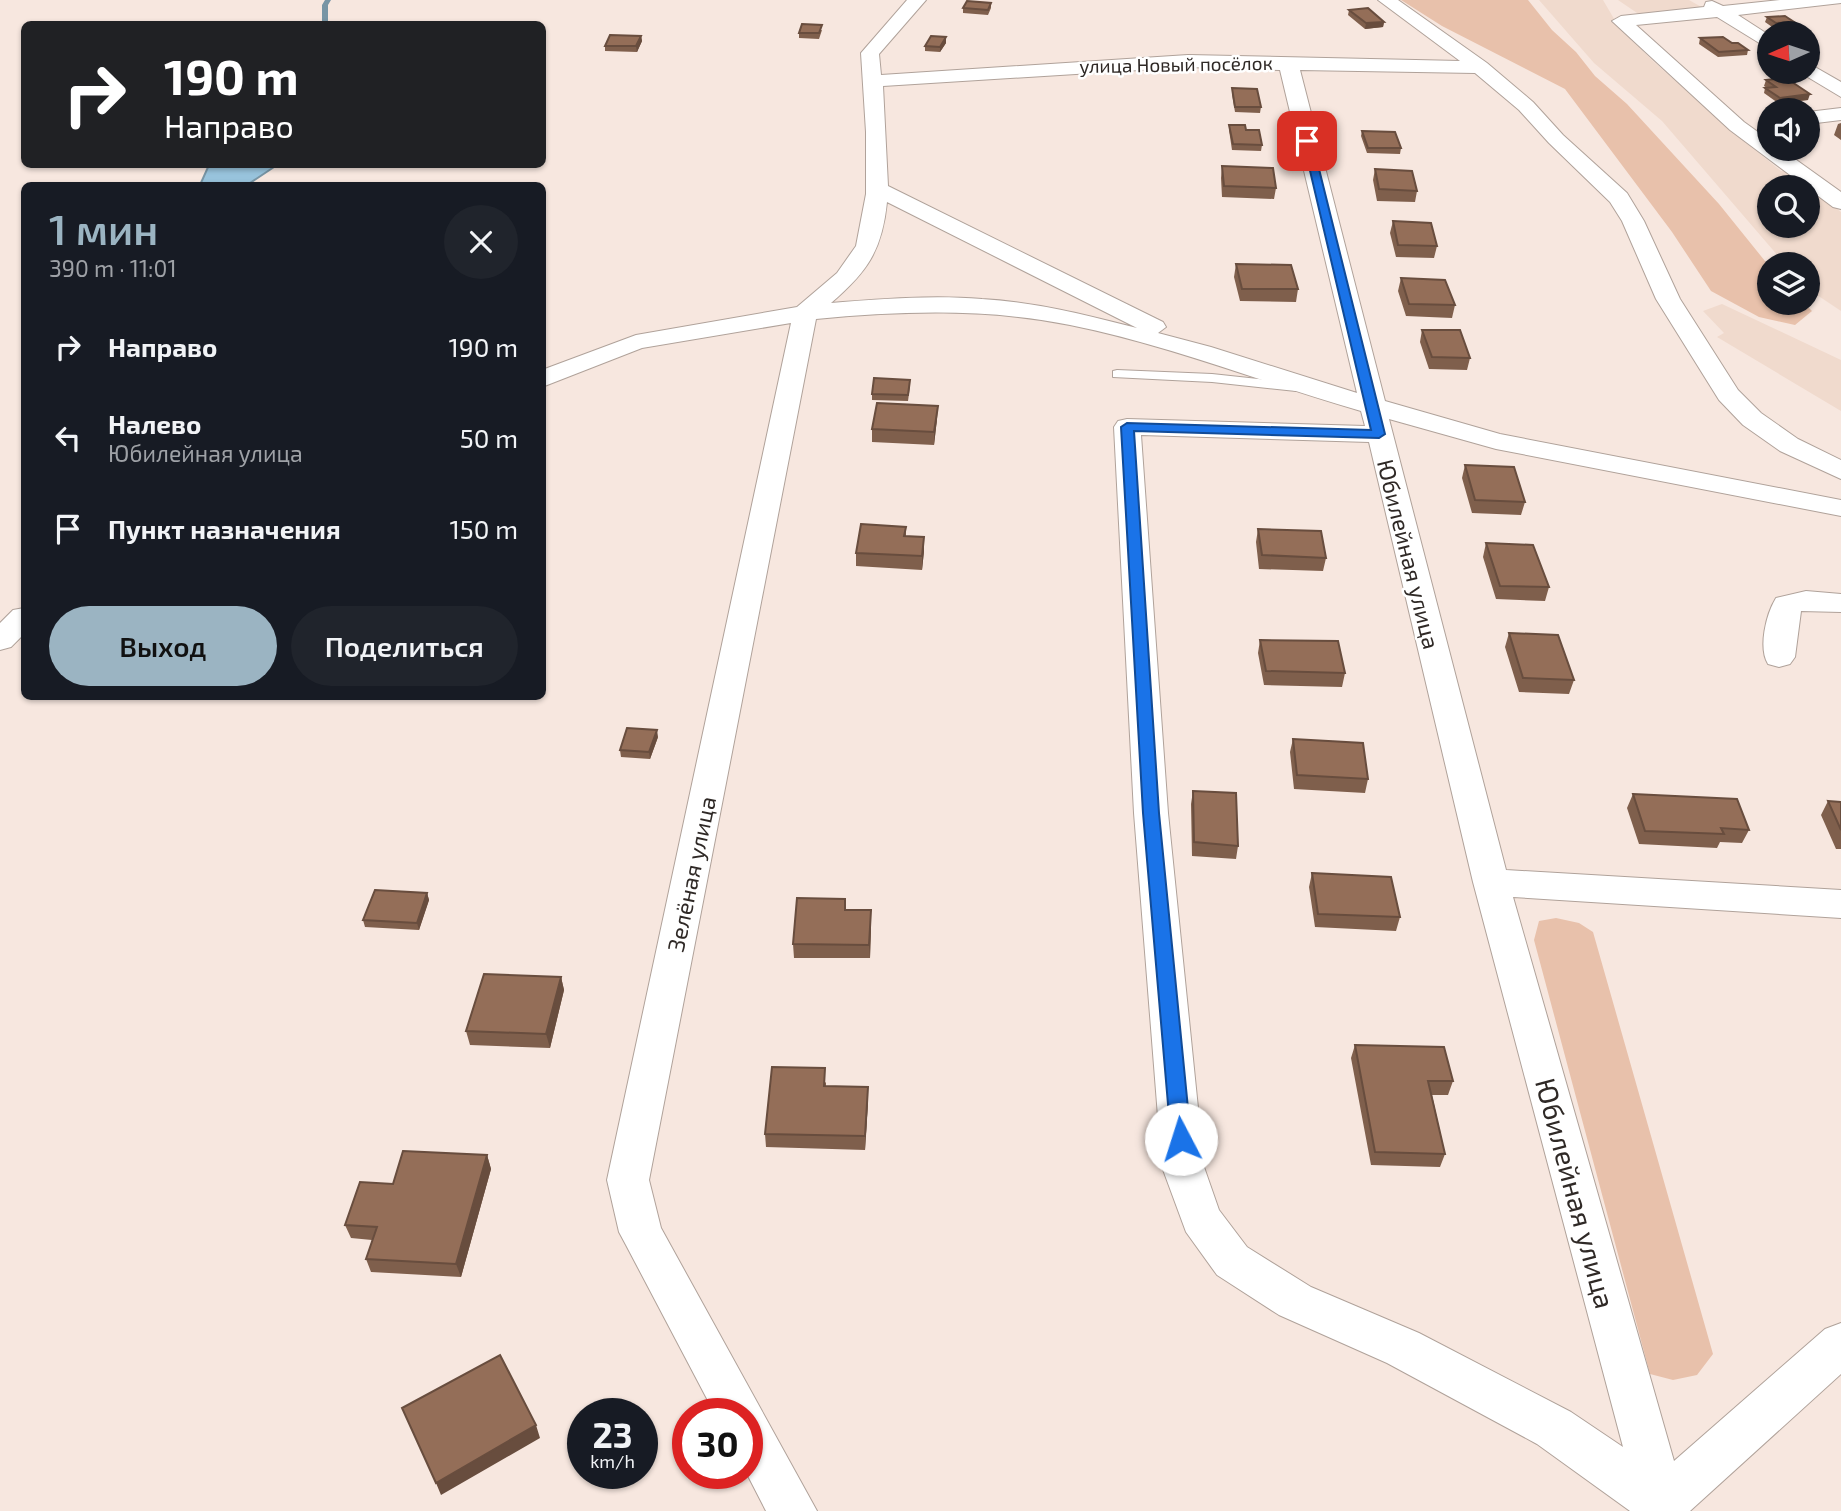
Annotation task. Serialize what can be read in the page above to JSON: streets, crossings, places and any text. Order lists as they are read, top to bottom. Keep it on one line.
{"streets":{"street":["улица Новый посёлок","Юбилейная улица","Зелёная улица"]},"crossings":[["улица Новый посёлок","Юбилейная улица"]],"north":"left","page":{"turn":["190 m","Направо"],"heading":["1 мин","390 m · 11:01"],"list":[{"name":"Направо","value":"190 m"},{"name":"Налево","note":"Юбилейная улица","value":"50 m"},{"name":"Пункт назначения","value":"150 m"}],"buttons":["Выход","Поделиться"],"speed":"23 km/h","limit":"30"}}
